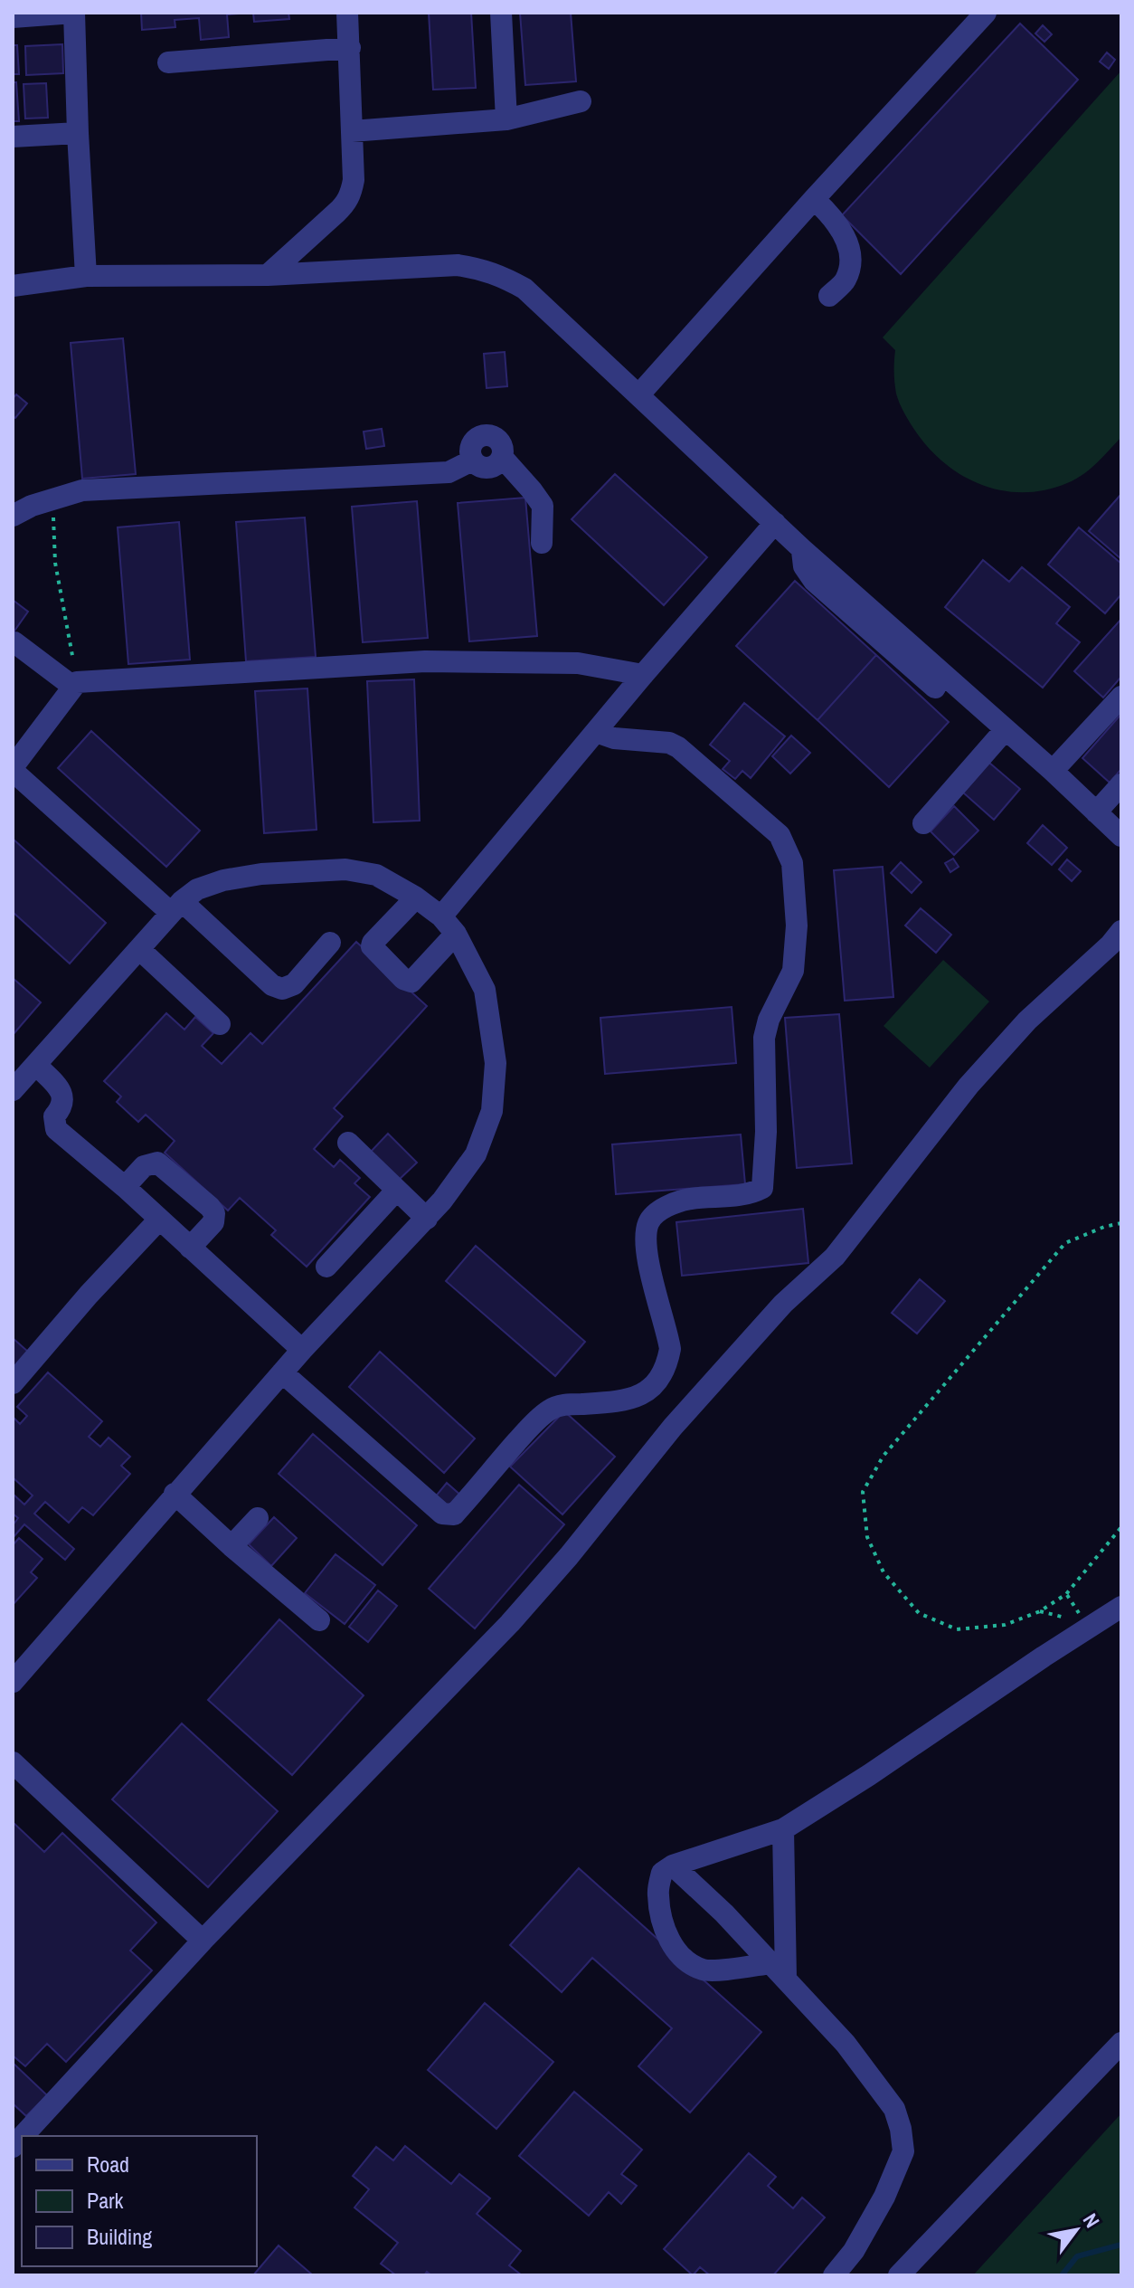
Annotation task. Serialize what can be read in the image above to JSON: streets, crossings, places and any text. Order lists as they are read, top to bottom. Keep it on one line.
{"legend":["Road","Park","Building"],"north":"top right"}
